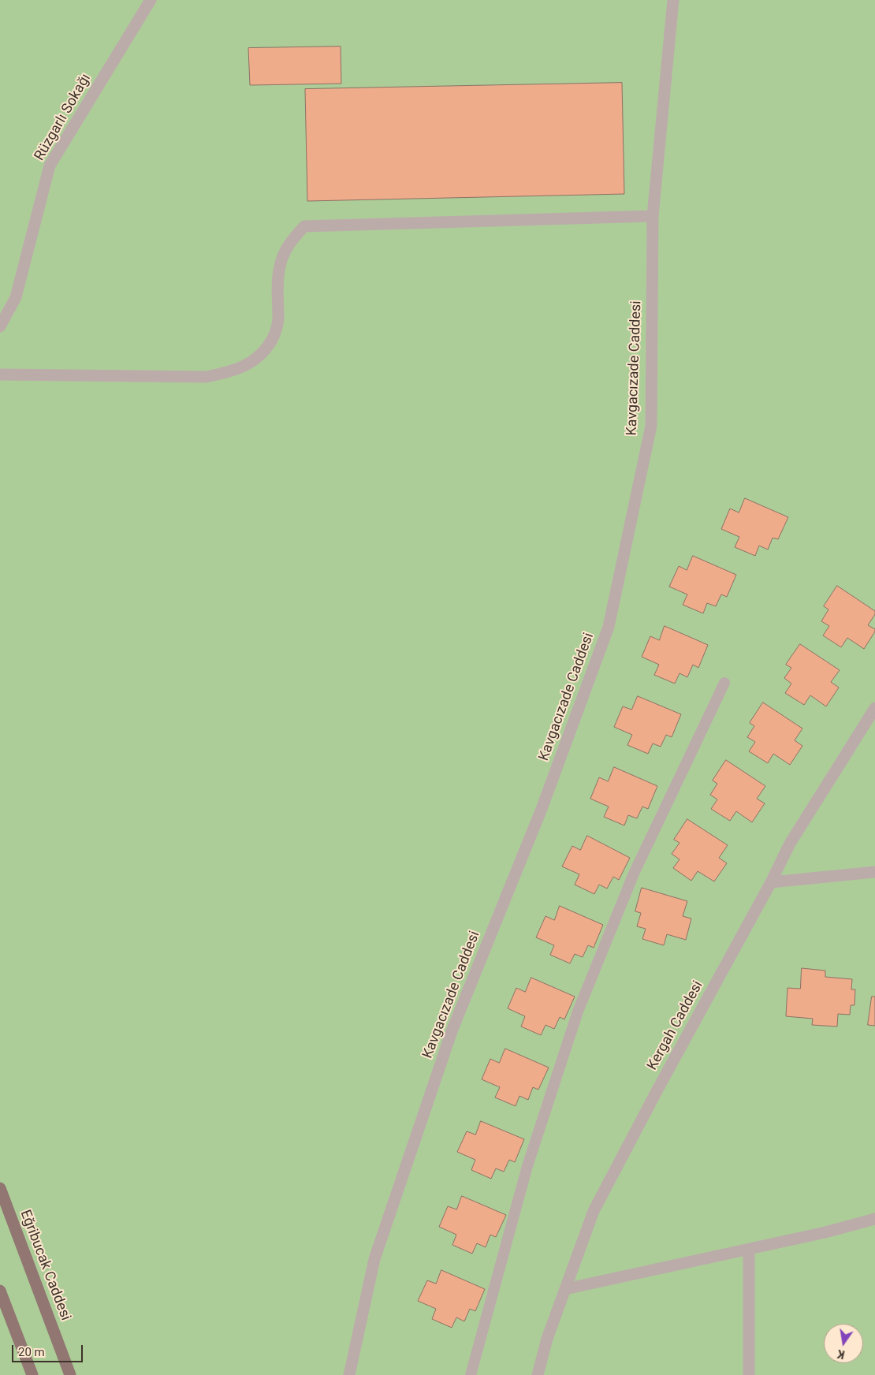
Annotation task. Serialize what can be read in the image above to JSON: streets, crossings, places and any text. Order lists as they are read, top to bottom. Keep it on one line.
{"streets":{"main road":["Eğribucak Caddesi"],"street":["Rüzgarlı Sokağı","Kavgacızade Caddesi","Kergah Caddesi"]},"scale_bar":"20 m","north":"bottom"}
